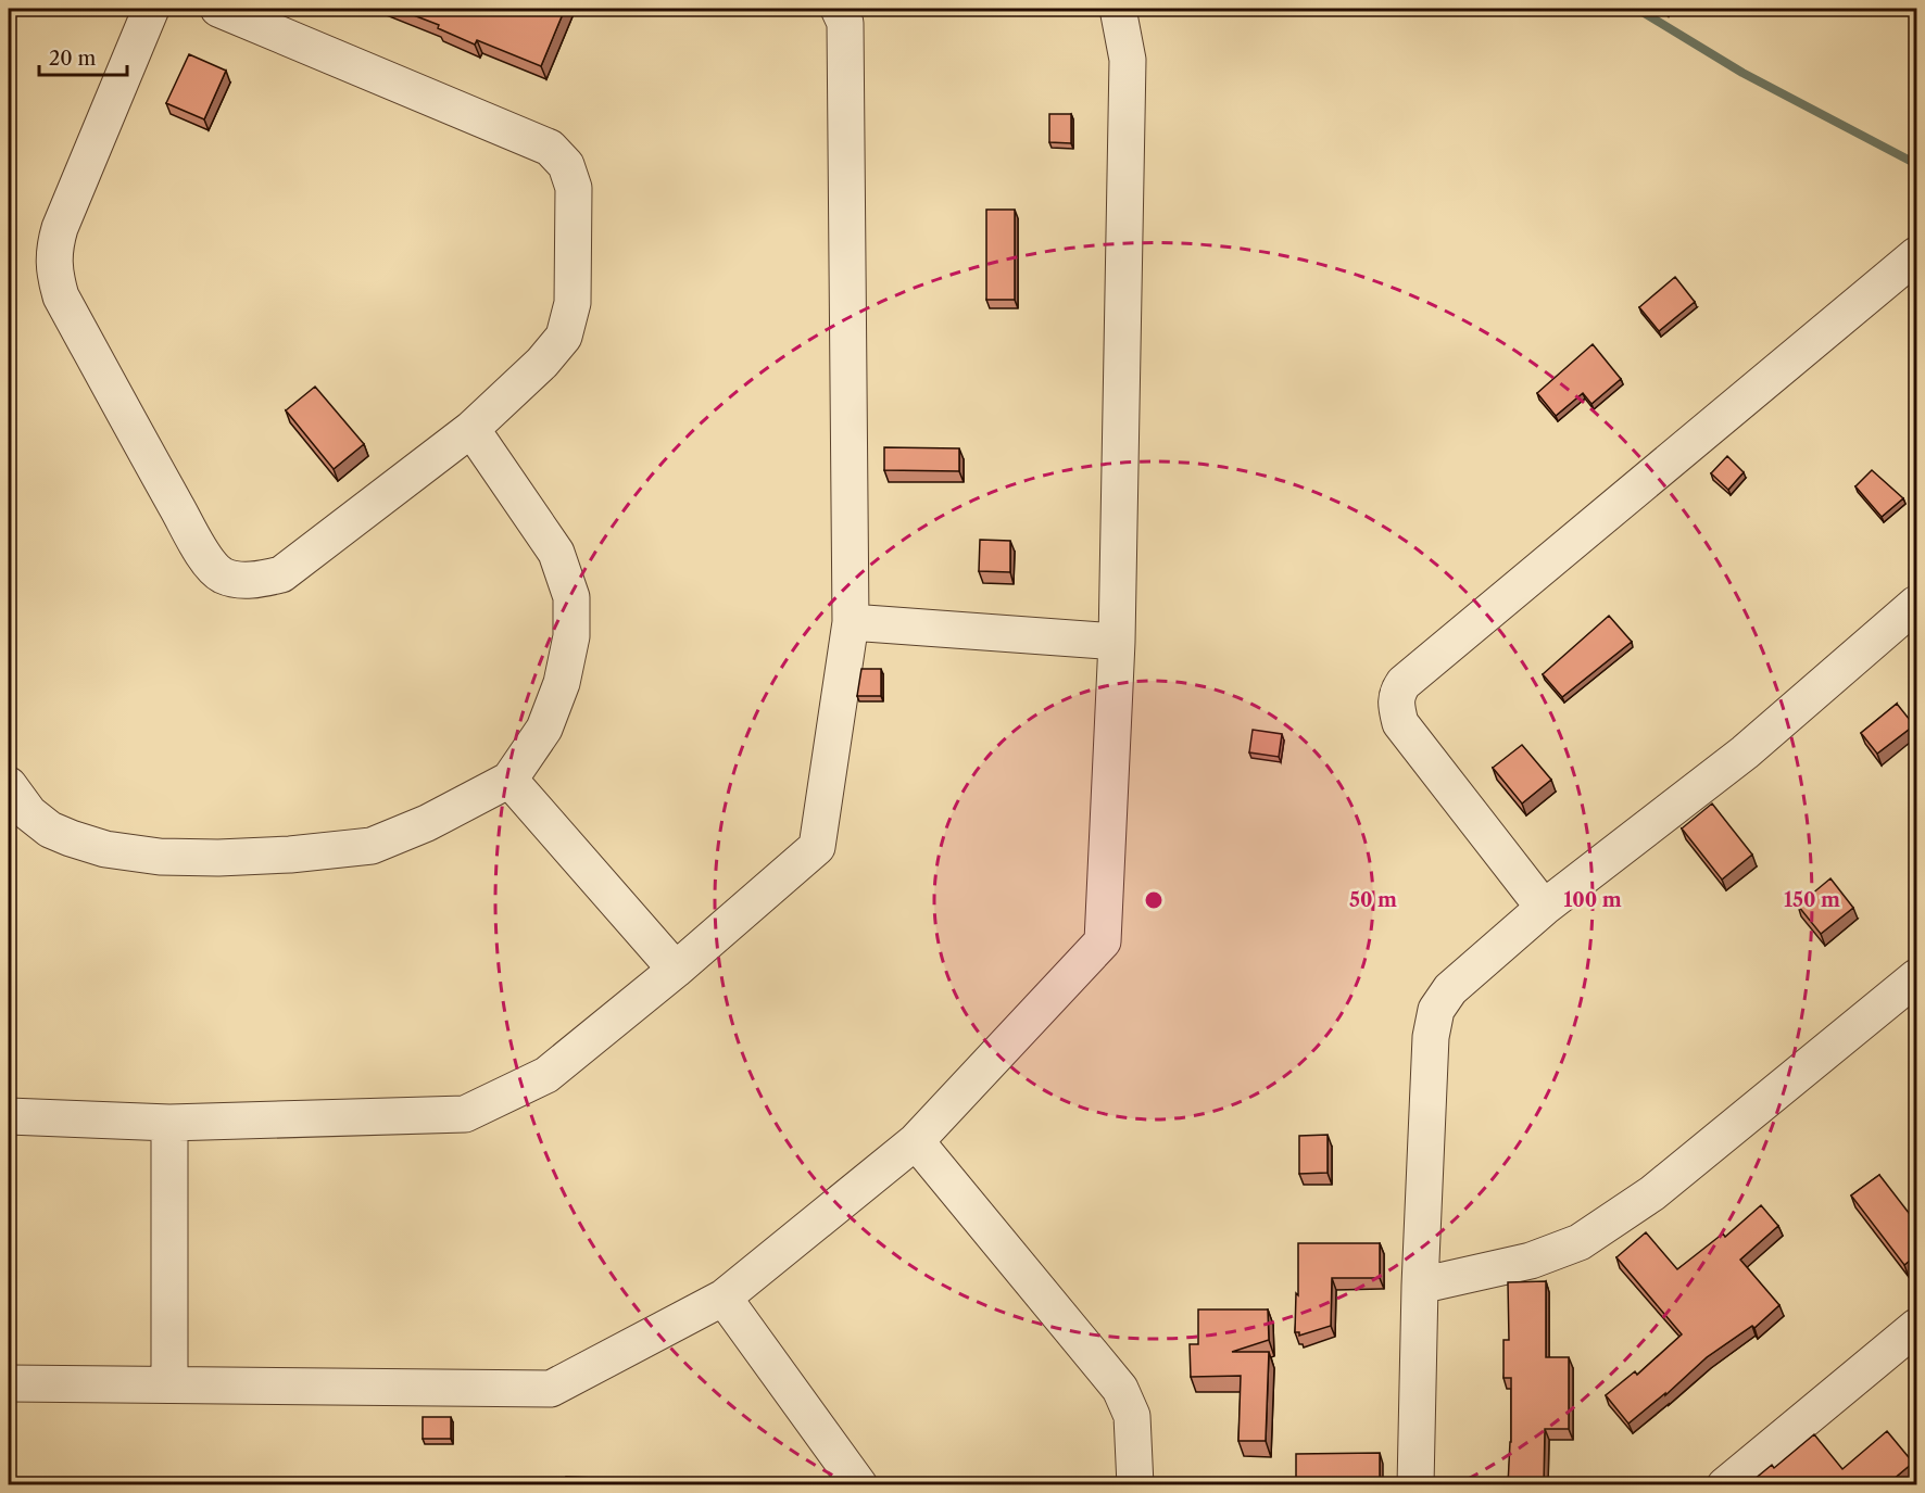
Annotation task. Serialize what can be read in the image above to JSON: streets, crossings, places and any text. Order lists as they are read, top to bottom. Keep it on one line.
{"scale_bar":"20 m","rings":["50 m","100 m","150 m"]}
